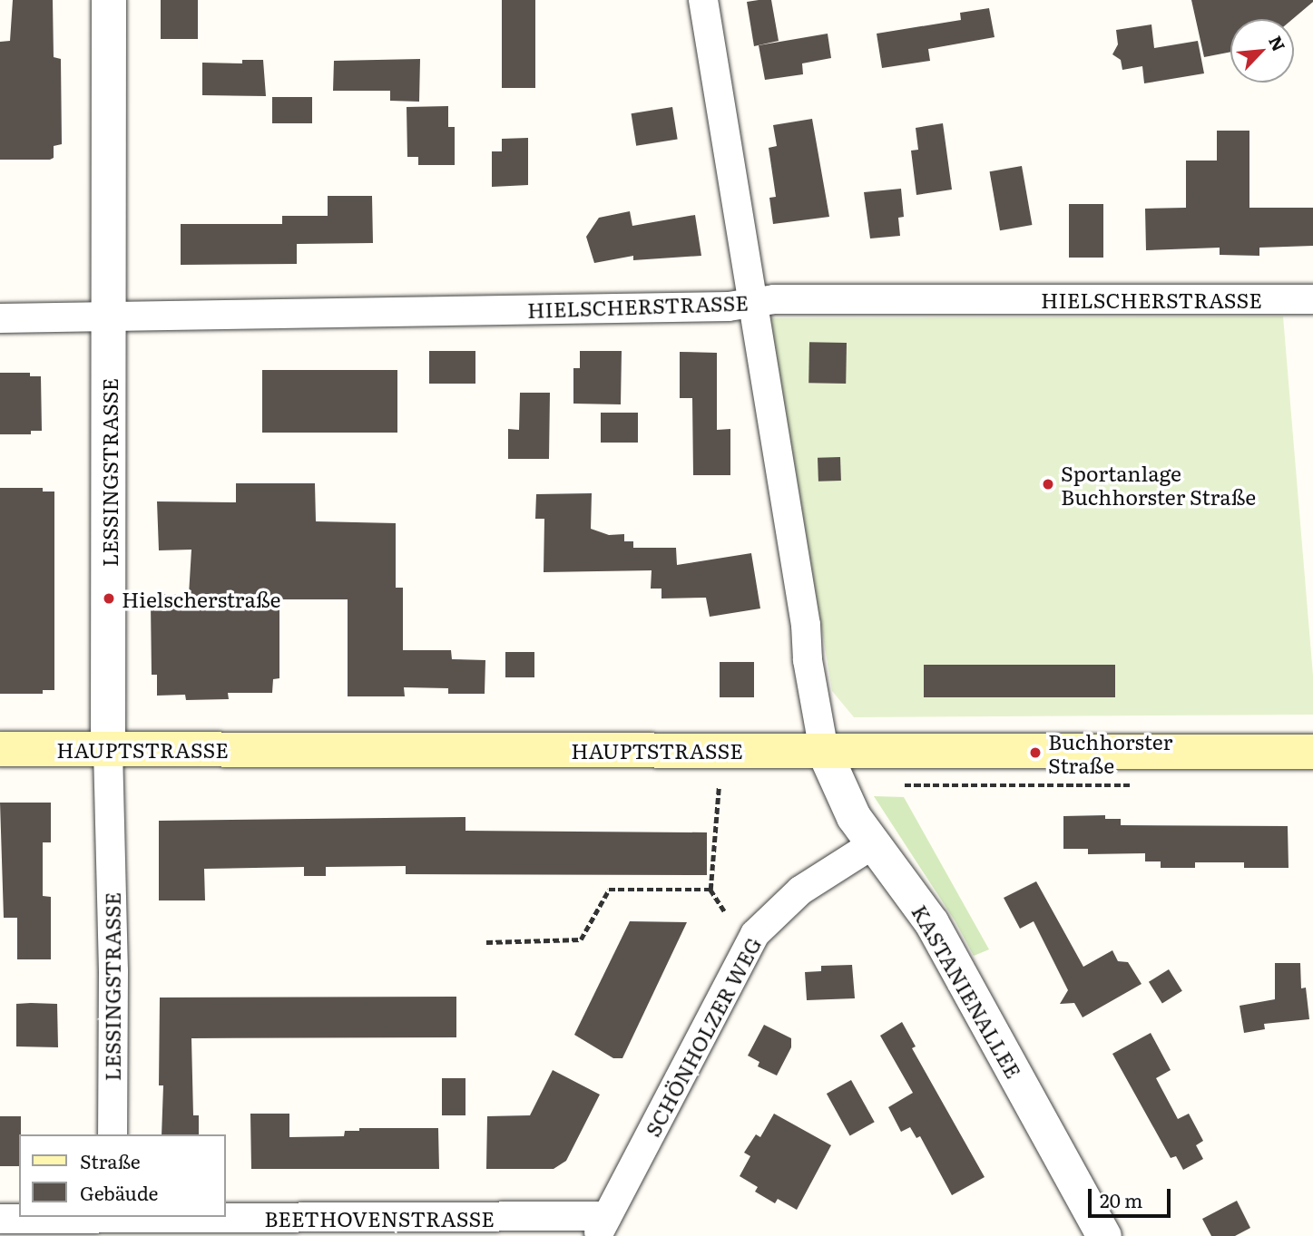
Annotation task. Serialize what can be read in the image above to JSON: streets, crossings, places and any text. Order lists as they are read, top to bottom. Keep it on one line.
{"streets":{"main road":["HAUPTSTRASSE"],"street":["HIELSCHERSTRASSE","LESSINGSTRASSE","KASTANIENALLEE","SCHÖNHOLZER WEG","BEETHOVENSTRASSE"]},"crossings":[["HIELSCHERSTRASSE","LESSINGSTRASSE"],["LESSINGSTRASSE","HAUPTSTRASSE"],["HAUPTSTRASSE","KASTANIENALLEE"],["KASTANIENALLEE","SCHÖNHOLZER WEG"],["SCHÖNHOLZER WEG","BEETHOVENSTRASSE"]],"places":["Sportanlage Buchhorster Straße","Hielscherstraße","Buchhorster Straße"],"legend":["Straße","Gebäude"],"scale_bar":"20 m","north":"top right"}
